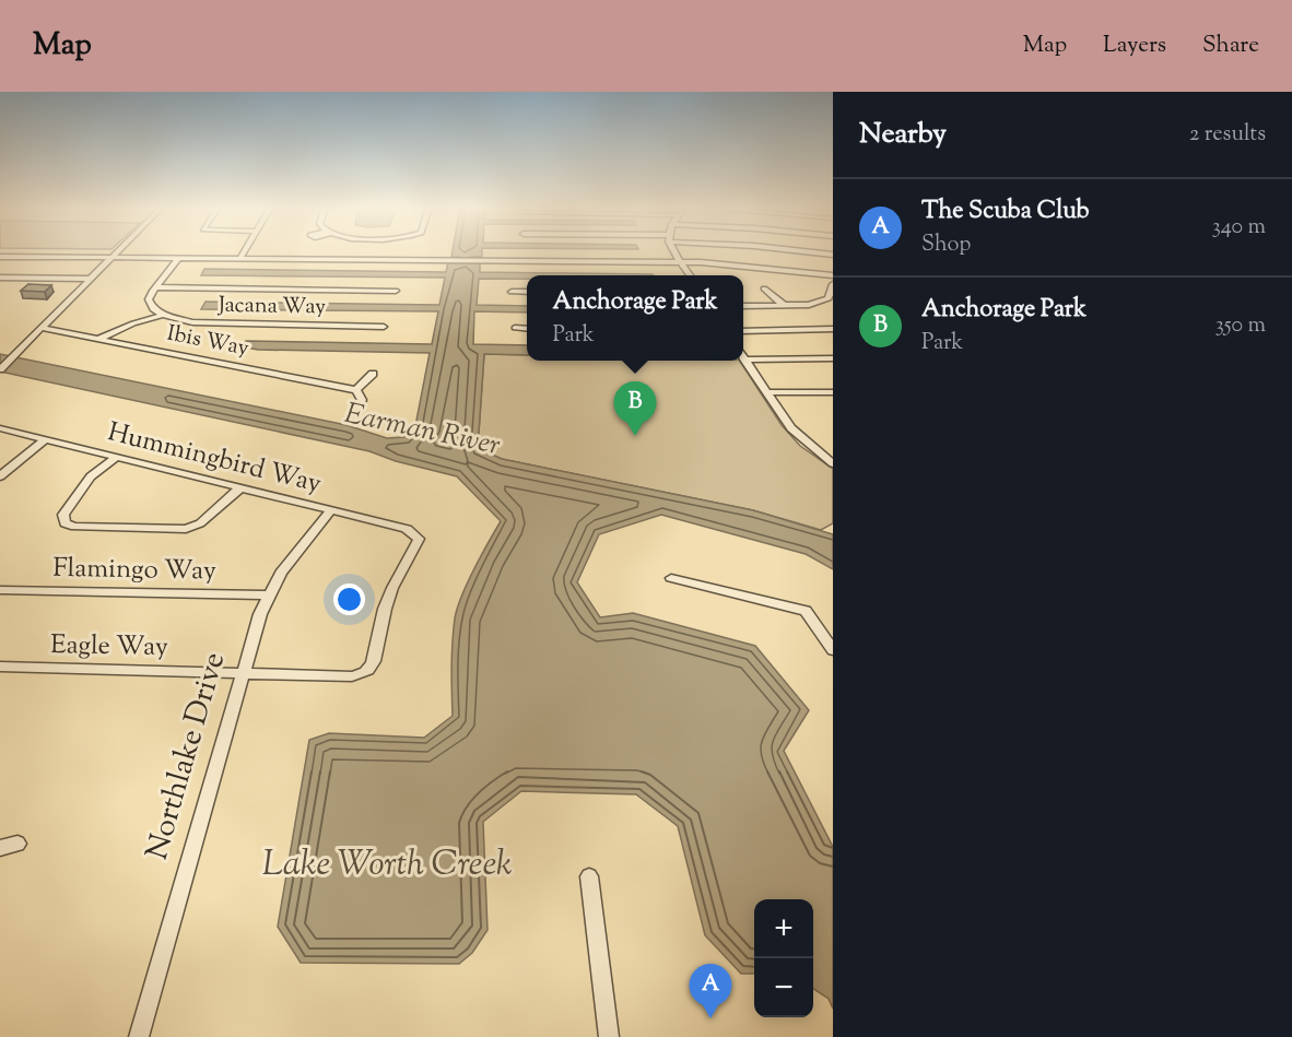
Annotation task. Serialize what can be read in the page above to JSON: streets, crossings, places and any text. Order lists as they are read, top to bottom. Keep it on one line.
{"streets":{"street":["Jacana Way","Ibis Way","Hummingbird Way","Flamingo Way","Eagle Way","Northlake Drive"]},"crossings":[["Hummingbird Way","Eagle Way"],["Hummingbird Way","Northlake Drive"],["Flamingo Way","Northlake Drive"],["Eagle Way","Northlake Drive"]],"water":["Earman River","Lake Worth Creek"],"page":{"header":"Map","nav":["Map","Layers","Share"],"heading":["Nearby","2 results"],"list":[{"mark":"A","name":"The Scuba Club","note":"Shop","value":"340 m"},{"mark":"B","name":"Anchorage Park","note":"Park","value":"350 m"}],"popup":["Anchorage Park","Park"],"pins":["B","A"],"map_buttons":["+","−"]}}
